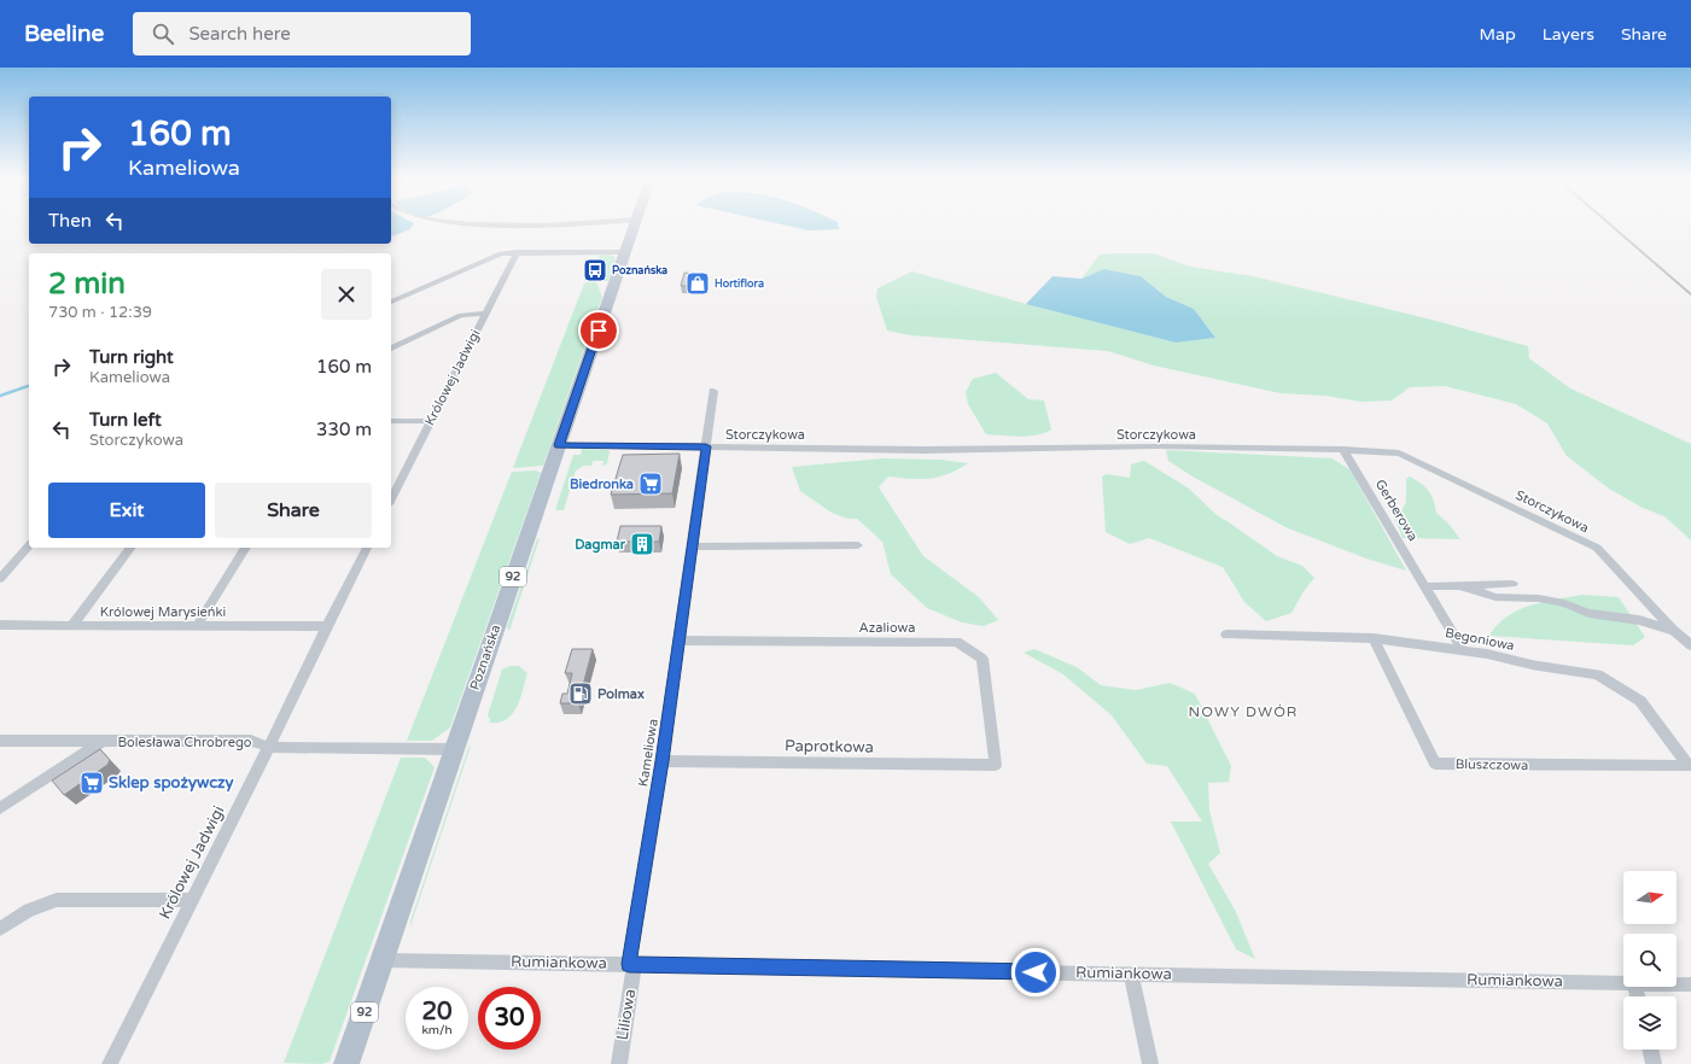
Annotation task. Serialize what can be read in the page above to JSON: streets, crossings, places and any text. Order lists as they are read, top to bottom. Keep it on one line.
{"streets":{"main road":["92","Poznańska"],"street":["Królowej Jadwigi","Storczykowa","Gerberowa","Królowej Marysieńki","Azaliowa","Begoniowa","Bolesława Chrobrego","Paprotkowa","Kameliowa","Bluszczowa","Rumiankowa","Liliowa"]},"crossings":[["Królowej Jadwigi","Królowej Marysieńki"],["Królowej Jadwigi","Bolesława Chrobrego"],["Storczykowa","Gerberowa"],["Storczykowa","Poznańska"],["Storczykowa","Kameliowa"],["Gerberowa","Begoniowa"],["92","Poznańska"],["Azaliowa","Paprotkowa"],["Azaliowa","Kameliowa"],["Begoniowa","Bluszczowa"],["Poznańska","Bolesława Chrobrego"],["Poznańska","Rumiankowa"],["Paprotkowa","Kameliowa"],["Kameliowa","Rumiankowa"],["Kameliowa","Liliowa"],["Rumiankowa","Liliowa"]],"districts":["NOWY DWÓR"],"places":{"bus stop":["Poznańska"],"shop":["Hortiflora"],"supermarket":["Biedronka","Sklep spożywczy"],"building":["Dagmar"],"fuel station":["Polmax"]},"north":"right","page":{"header":"Beeline","search":"Search here","nav":["Map","Layers","Share"],"turn":["160 m","Kameliowa"],"then":"Then","heading":["2 min","730 m · 12:39"],"list":[{"name":"Turn right","note":"Kameliowa","value":"160 m"},{"name":"Turn left","note":"Storczykowa","value":"330 m"}],"buttons":["Exit","Share"],"speed":"20 km/h","limit":"30"}}
